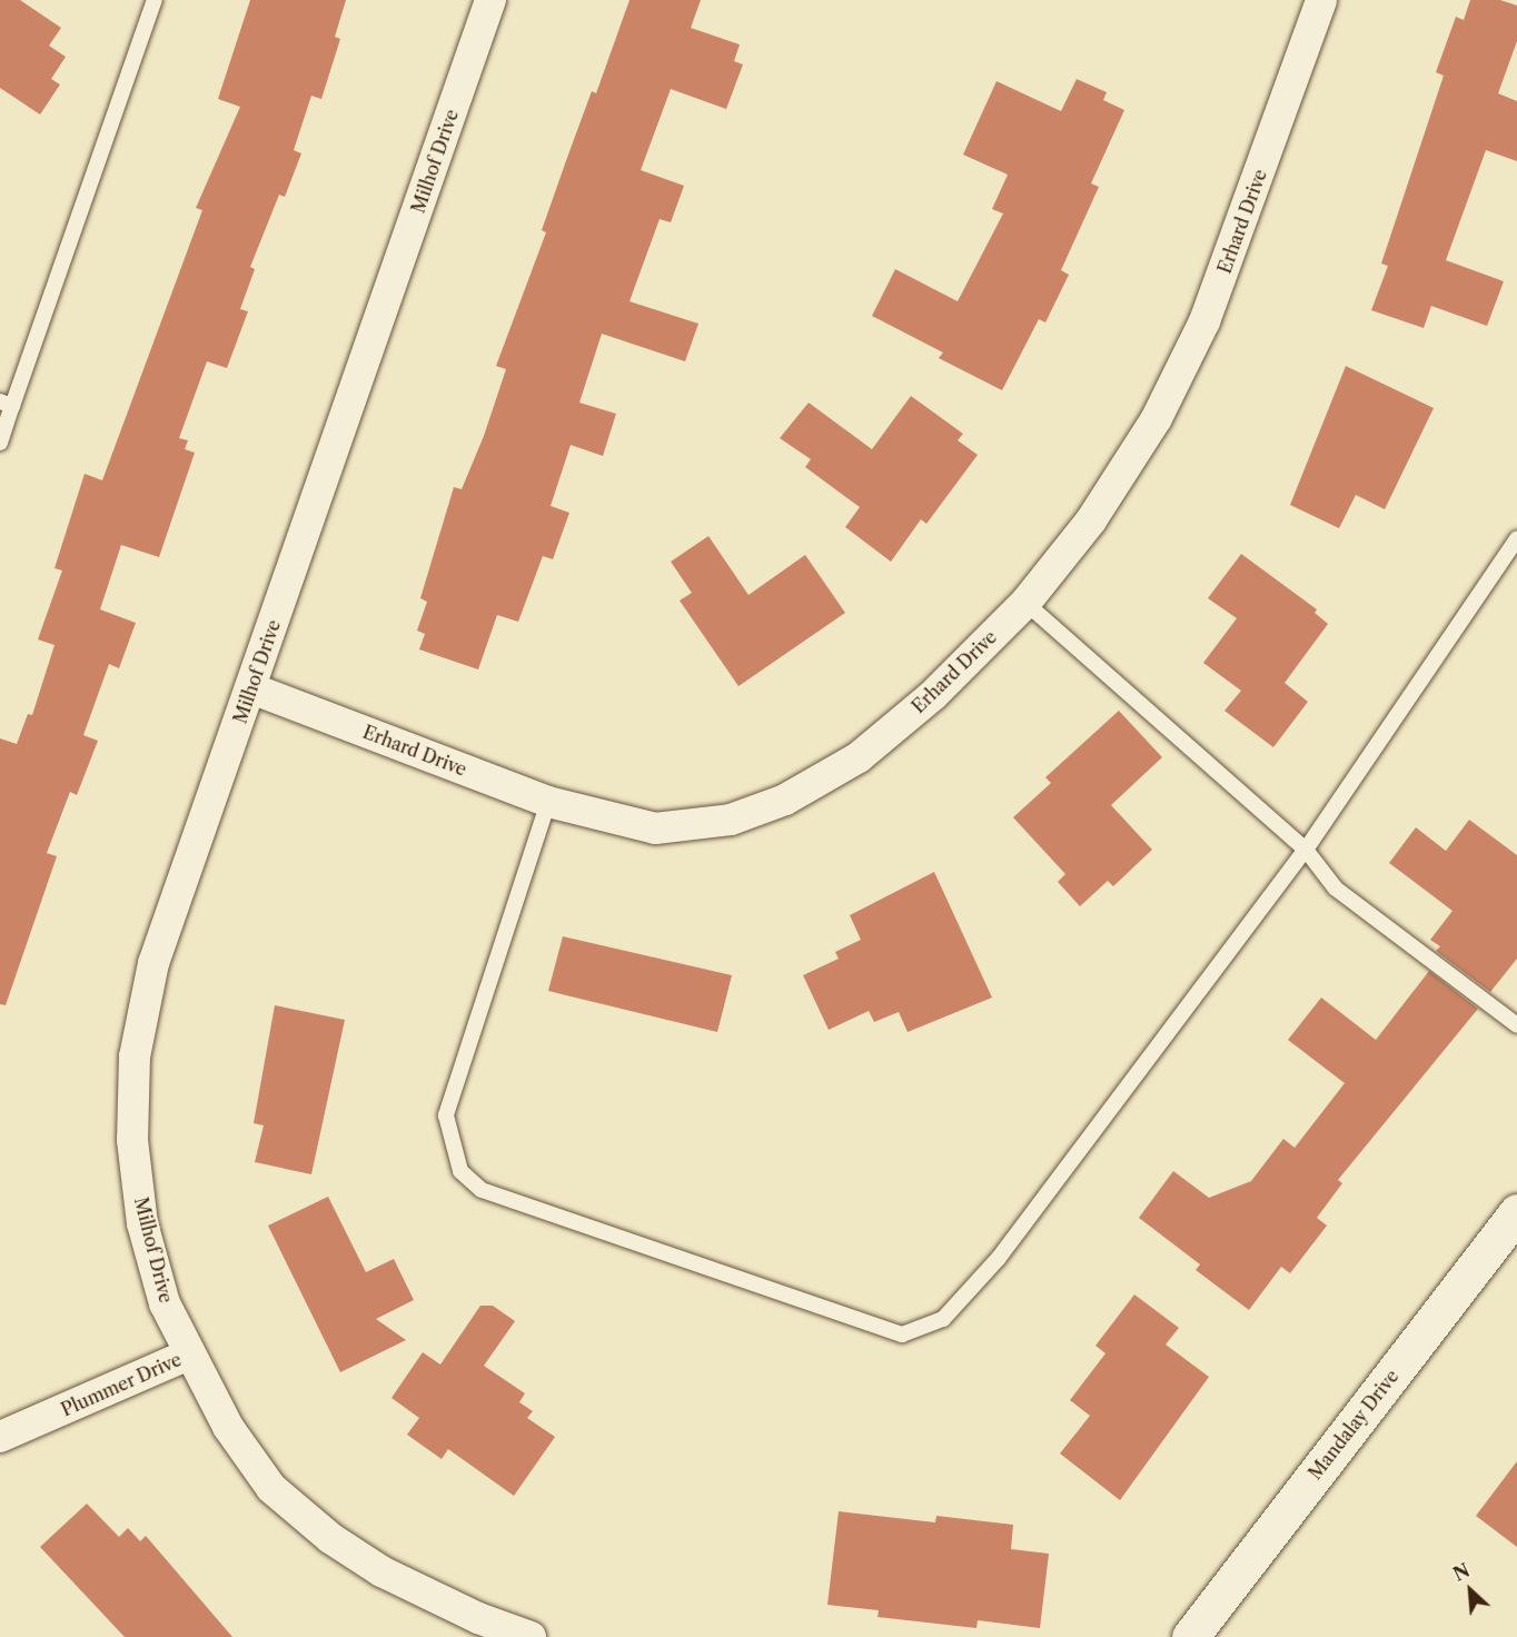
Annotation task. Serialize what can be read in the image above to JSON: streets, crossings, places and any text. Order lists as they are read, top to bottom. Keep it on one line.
{"streets":{"street":["Milhof Drive","Erhard Drive","Plummer Drive","Mandalay Drive"]},"crossings":[["Milhof Drive","Erhard Drive"],["Milhof Drive","Plummer Drive"]],"north":"top left"}
